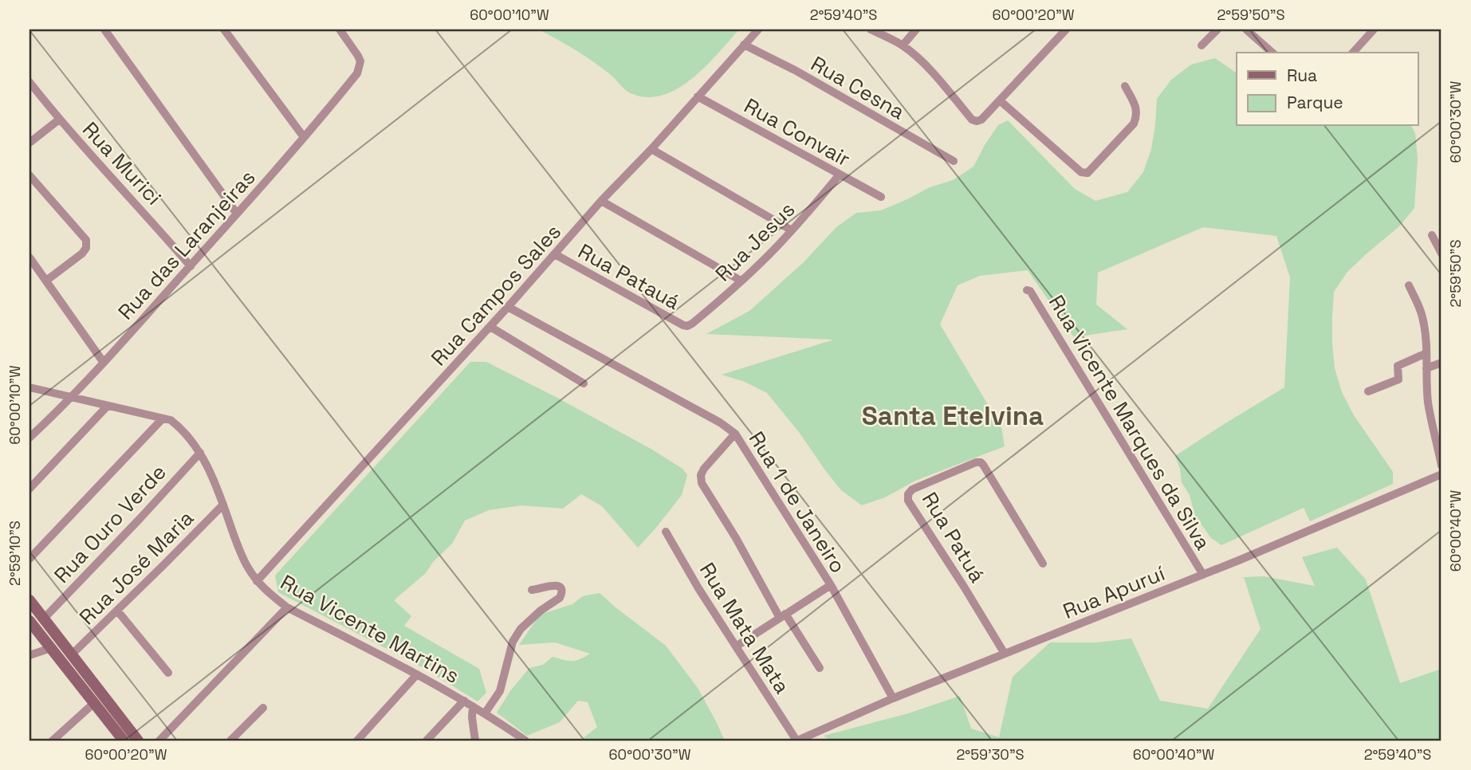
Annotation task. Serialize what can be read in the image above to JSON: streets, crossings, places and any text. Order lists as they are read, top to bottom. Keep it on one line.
{"streets":{"street":["Rua Cesna","Rua Convair","Rua Murici","Rua Jesus","Rua das Laranjeiras","Rua Patauá","Rua Campos Sales","Rua Vicente Marques da Silva","Rua 1 de Janeiro","Rua Ouro Verde","Rua Patuá","Rua José Maria","Rua Apuruí","Rua Mata Mata","Rua Vicente Martins"]},"crossings":[["Rua Cesna","Rua Campos Sales"],["Rua Convair","Rua Jesus"],["Rua Convair","Rua Campos Sales"],["Rua Murici","Rua das Laranjeiras"],["Rua Jesus","Rua Patauá"],["Rua das Laranjeiras","Rua Vicente Martins"],["Rua Patauá","Rua Campos Sales"],["Rua Campos Sales","Rua 1 de Janeiro"],["Rua Campos Sales","Rua Vicente Martins"],["Rua Vicente Marques da Silva","Rua Apuruí"],["Rua 1 de Janeiro","Rua Apuruí"],["Rua Ouro Verde","Rua Vicente Martins"],["Rua Patuá","Rua Apuruí"],["Rua José Maria","Rua Vicente Martins"],["Rua Apuruí","Rua Mata Mata"]],"districts":["Santa Etelvina"],"legend":["Rua","Parque"],"coordinates":["60°00'10\"W","2°59'40\"S","60°00'20\"W","2°59'50\"S","60°00'30\"W","60°00'40\"W","2°59'10\"S","2°59'30\"S"]}
